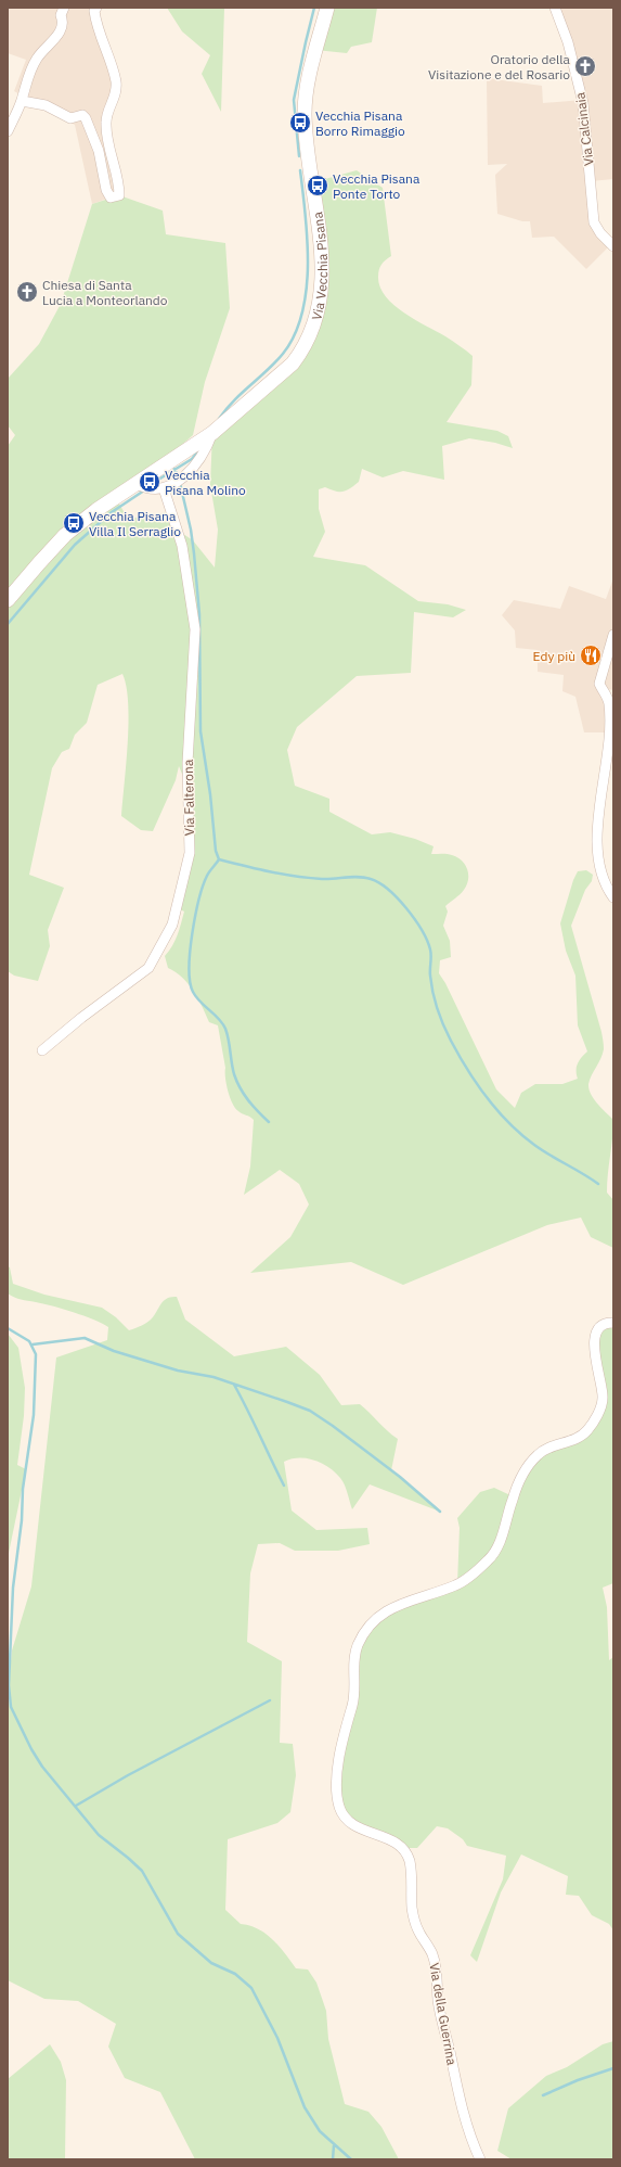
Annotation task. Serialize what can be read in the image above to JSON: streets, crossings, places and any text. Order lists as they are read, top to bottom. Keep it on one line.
{"streets":{"main road":["Via Vecchia Pisana"],"street":["Via Calcinaia","Via Falterona","Via della Guerrina"]},"crossings":[["Via Vecchia Pisana","Via Falterona"]],"places":{"church":["Oratorio della Visitazione e del Rosario","Chiesa di Santa Lucia a Monteorlando"],"bus stop":["Vecchia Pisana Borro Rimaggio","Vecchia Pisana Ponte Torto","Vecchia Pisana Molino","Vecchia Pisana Villa Il Serraglio"],"restaurant":["Edy più"]}}
